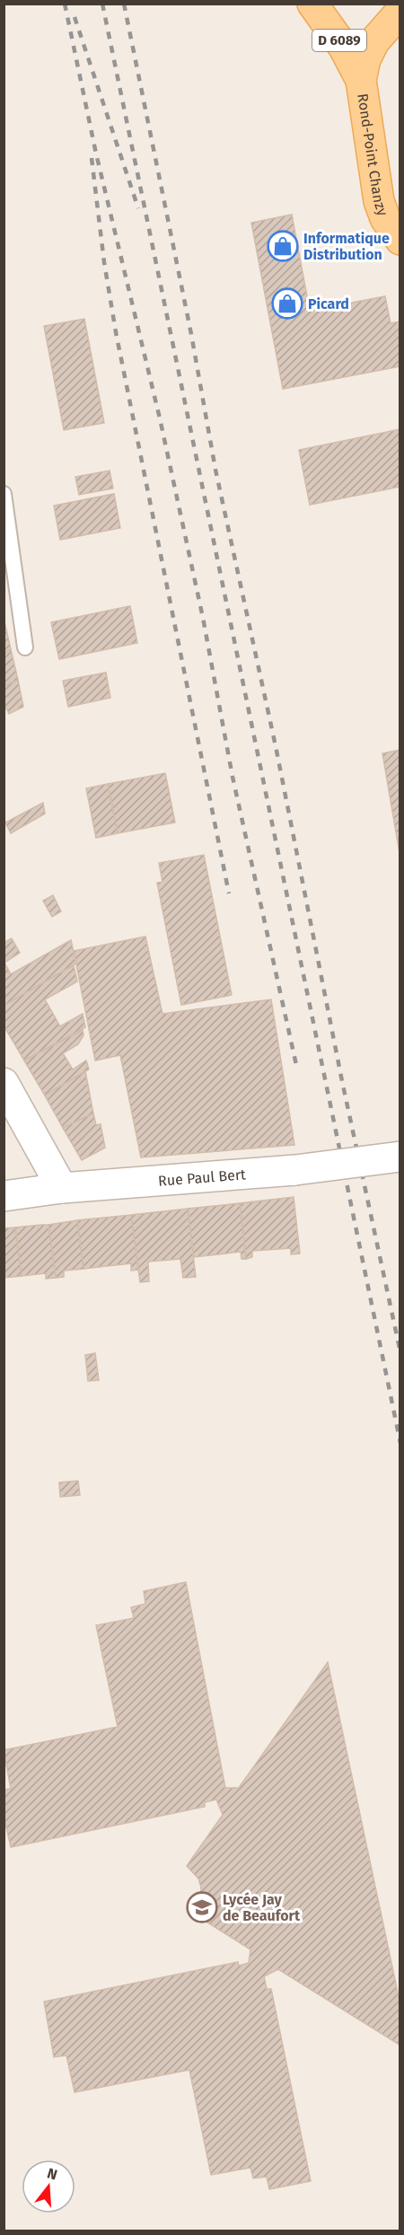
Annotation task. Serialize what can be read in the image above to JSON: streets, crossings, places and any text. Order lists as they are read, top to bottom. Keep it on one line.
{"streets":{"main road":["D 6089","Rond-Point Chanzy"],"street":["Rue Paul Bert"]},"crossings":[["D 6089","Rond-Point Chanzy"]],"places":{"shop":["Informatique Distribution","Picard"],"school or university":["Lycée Jay de Beaufort"]},"north":"top"}
